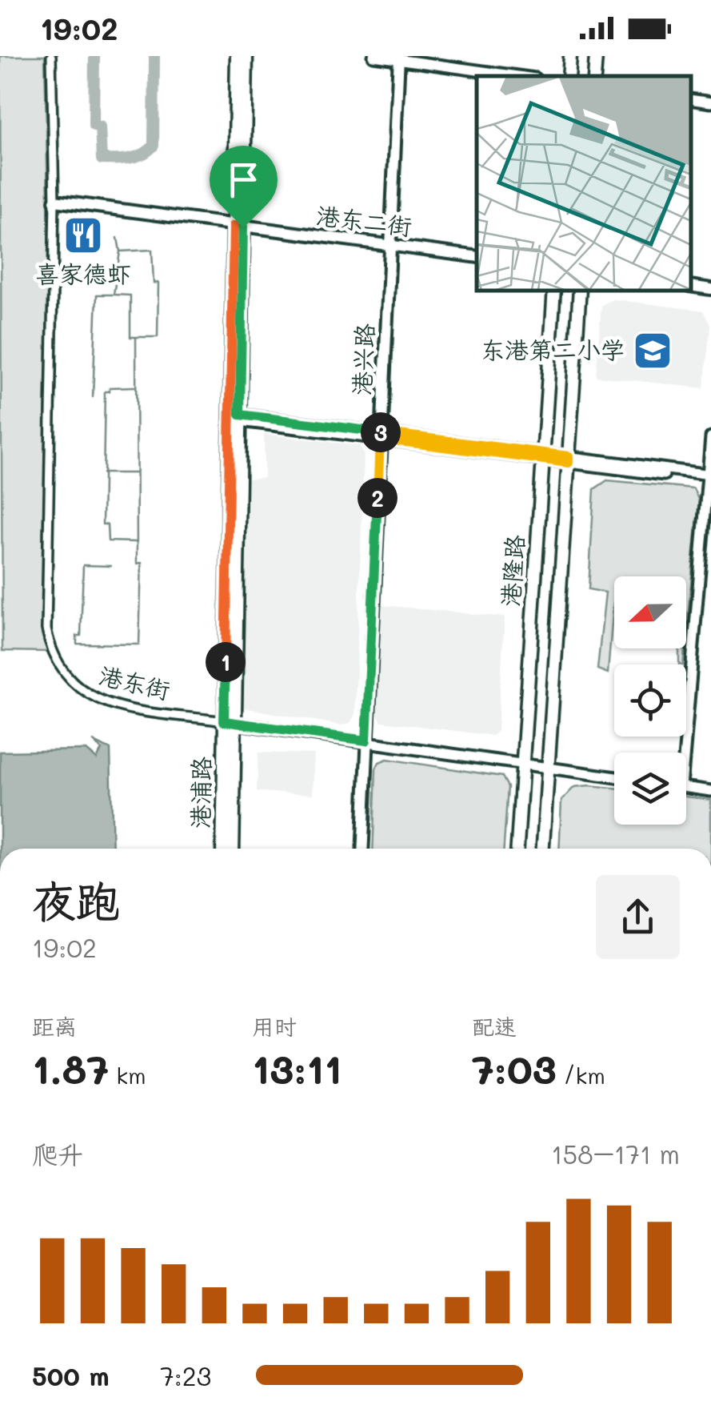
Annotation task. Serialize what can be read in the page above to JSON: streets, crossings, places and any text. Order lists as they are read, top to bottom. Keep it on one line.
{"streets":{"main road":["港东二街","港兴路","港隆路","港浦路"],"street":["港东街"]},"crossings":[["港东二街","港兴路"],["港东二街","港东街"],["港东二街","港浦路"],["港兴路","港东街"],["港隆路","港东街"],["港东街","港浦路"]],"places":{"restaurant":["喜家德虾"],"school or university":["东港第二小学"]},"north":"left","page":{"status":"19:02","pins":["3","2","1"],"heading":["夜跑","19:02"],"stats":[["距离","1.87 km"],["用时","13:11"],["配速","7:03 /km"]],"chart":["爬升","158–171 m"],"list":[{"name":"500 m","note":"7:23"}]}}
